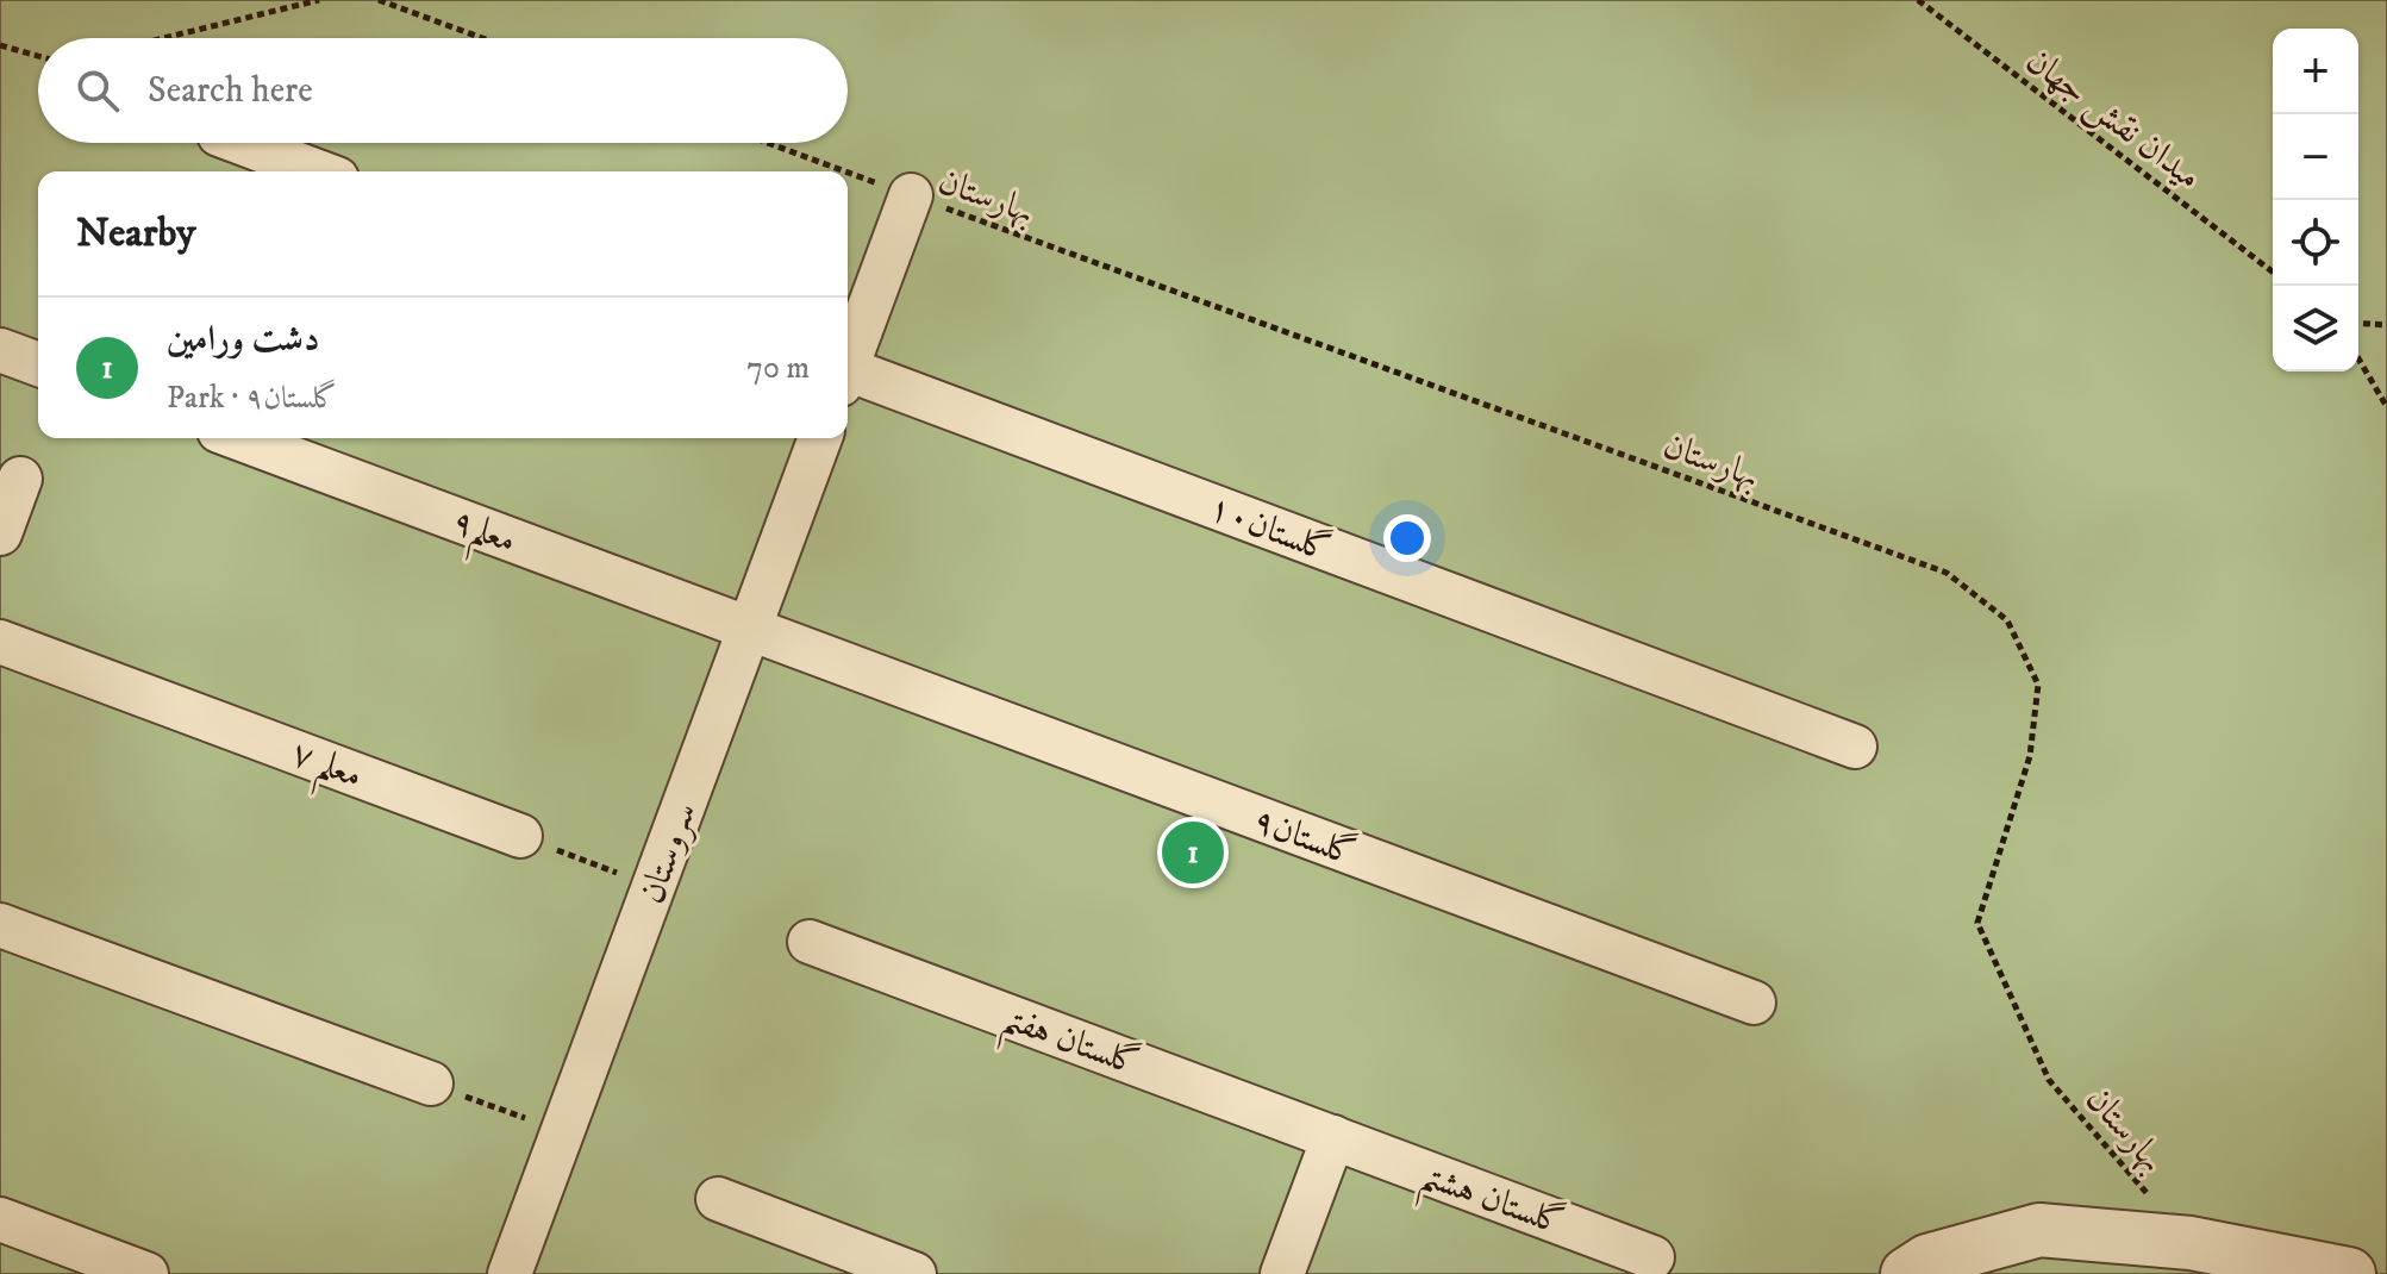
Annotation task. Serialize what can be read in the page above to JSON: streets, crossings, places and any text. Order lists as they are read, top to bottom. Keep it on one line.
{"streets":{"street":["گلستان۱۰","معلم۹","معلم ۷","گلستان۹","سروستان","گلستان هفتم","گلستان هشتم"],"path":["میدان نقش جهان","بهارستان"]},"crossings":[["معلم۹","گلستان۹"],["معلم۹","سروستان"],["گلستان۹","سروستان"],["گلستان هفتم","گلستان هشتم"]],"page":{"map_buttons":["+","−"],"search":"Search here","heading":"Nearby","list":[{"mark":"1","name":"دشت ورامین","note":"Park · گلستان۹","value":"70 m"}],"pins":"1"}}
